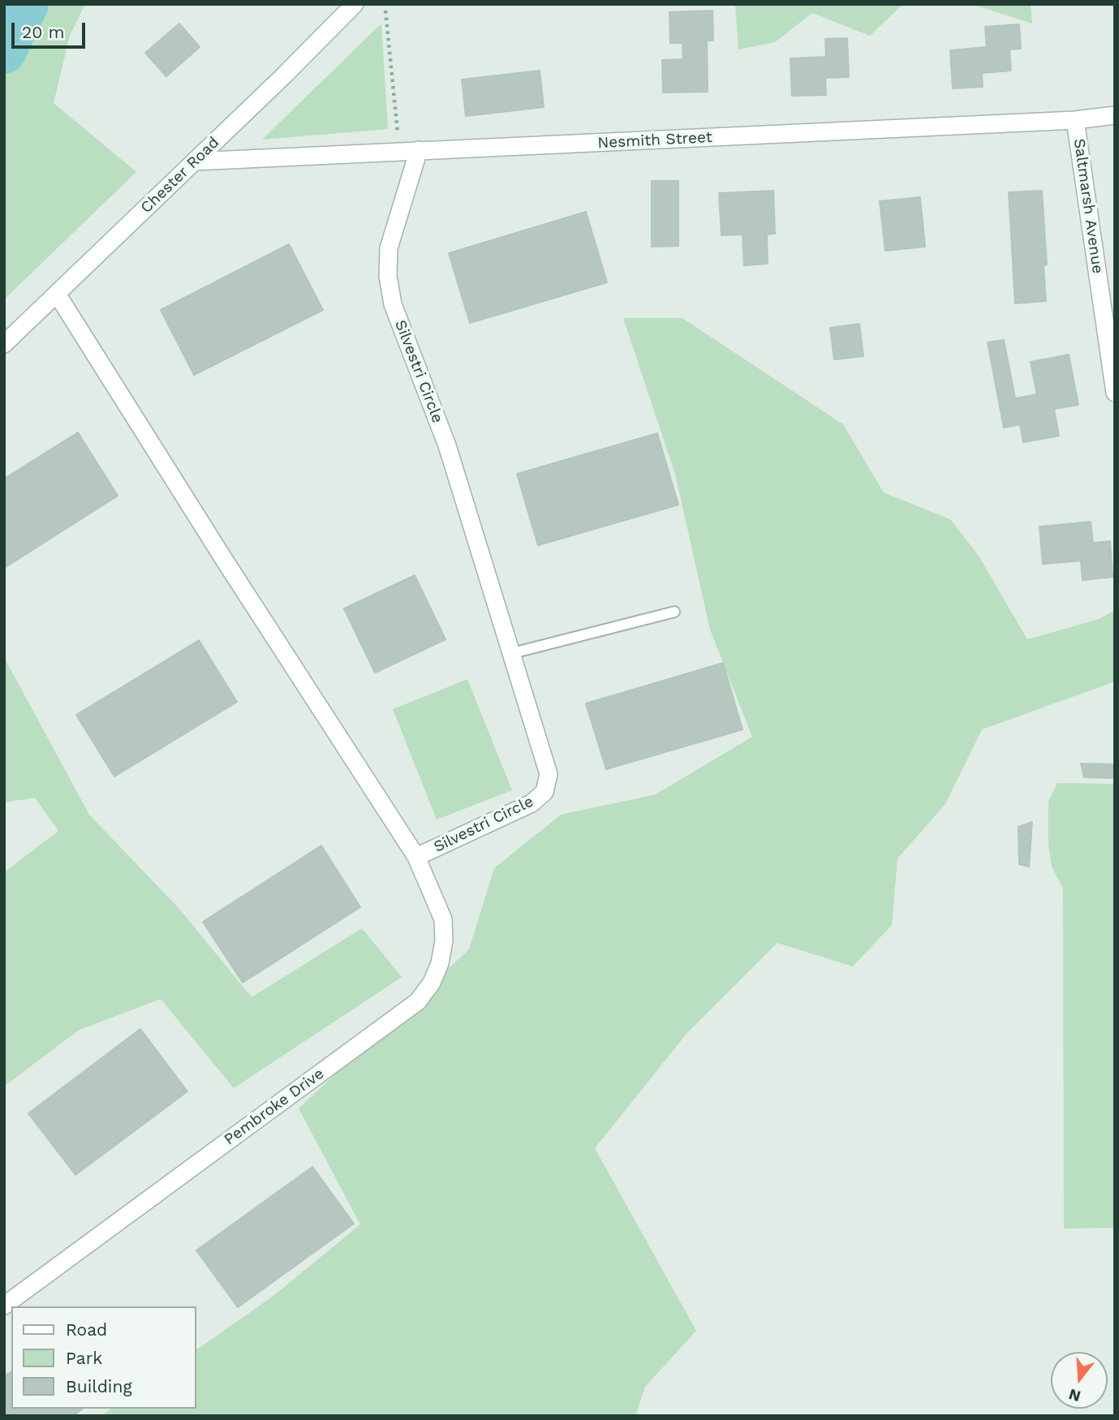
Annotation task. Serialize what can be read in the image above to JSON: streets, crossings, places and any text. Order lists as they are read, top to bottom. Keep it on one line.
{"streets":{"street":["Nesmith Street","Chester Road","Saltmarsh Avenue","Silvestri Circle","Pembroke Drive"]},"crossings":[["Nesmith Street","Chester Road"],["Nesmith Street","Saltmarsh Avenue"],["Nesmith Street","Silvestri Circle"],["Chester Road","Silvestri Circle"],["Silvestri Circle","Pembroke Drive"]],"legend":["Road","Park","Building"],"scale_bar":"20 m","north":"bottom"}
